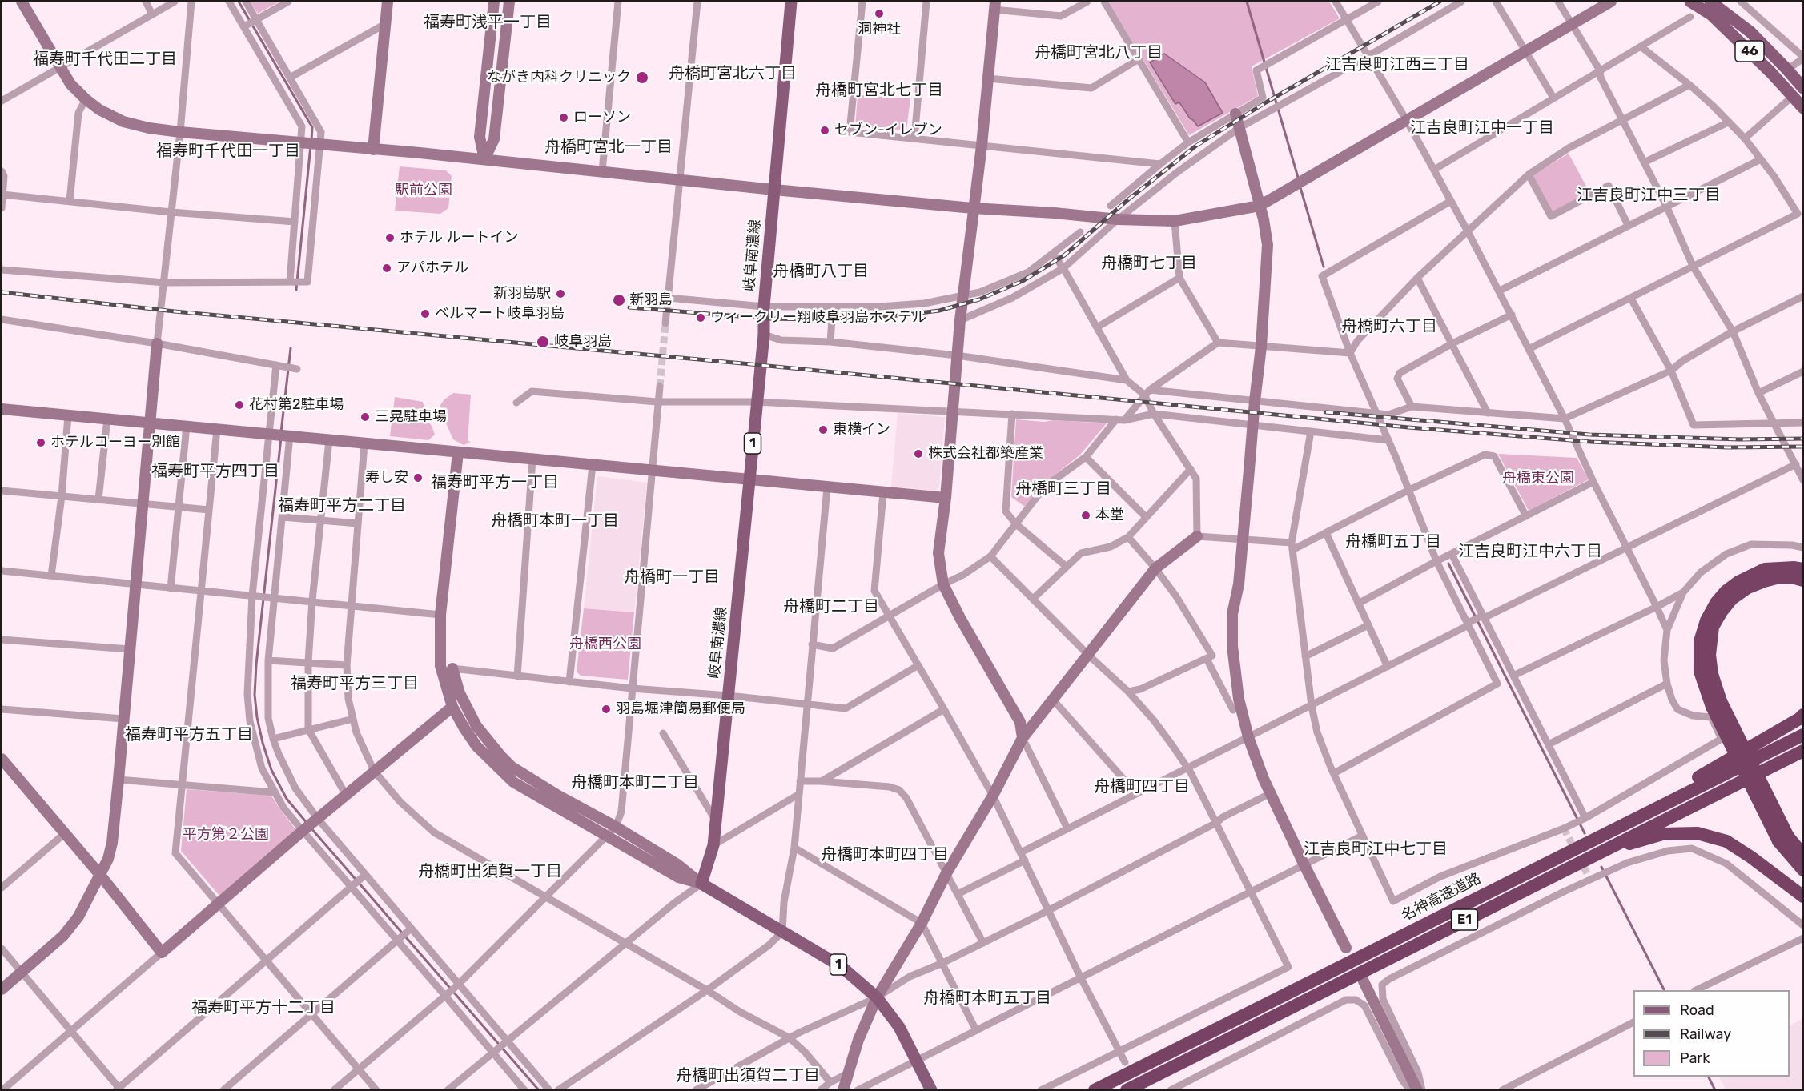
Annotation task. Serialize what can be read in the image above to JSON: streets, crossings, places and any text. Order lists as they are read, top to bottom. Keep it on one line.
{"streets":{"highway":["名神高速道路","E1"],"main road":["46","岐阜南濃線","1"]},"crossings":[["岐阜南濃線","1"]],"districts":["福寿町浅平一丁目","舟橋町宮北八丁目","福寿町千代田二丁目","江吉良町江西三丁目","舟橋町宮北六丁目","舟橋町宮北七丁目","江吉良町江中一丁目","舟橋町宮北一丁目","福寿町千代田一丁目","江吉良町江中三丁目","舟橋町七丁目","舟橋町八丁目","舟橋町六丁目","福寿町平方四丁目","福寿町平方一丁目","舟橋町三丁目","福寿町平方二丁目","舟橋町本町一丁目","舟橋町五丁目","江吉良町江中六丁目","舟橋町一丁目","舟橋町二丁目","福寿町平方三丁目","福寿町平方五丁目","舟橋町本町二丁目","舟橋町四丁目","江吉良町江中七丁目","舟橋町本町四丁目","舟橋町出須賀一丁目","舟橋町本町五丁目","福寿町平方十二丁目","舟橋町出須賀二丁目"],"parks":["駅前公園","舟橋東公園","舟橋西公園","平方第２公園"],"places":["洞神社","ながき内科クリニック","ローソン","セブン-イレブン","ホテル ルートイン","アパホテル","新羽島駅","新羽島","ベルマート岐阜羽島","ウィークリー翔岐阜羽島ホステル","岐阜羽島","花村第2駐車場","三晃駐車場","東横イン","ホテルコーヨー別館","株式会社都築産業","寿し安","本堂","羽島堀津簡易郵便局"],"legend":["Road","Railway","Park"]}
